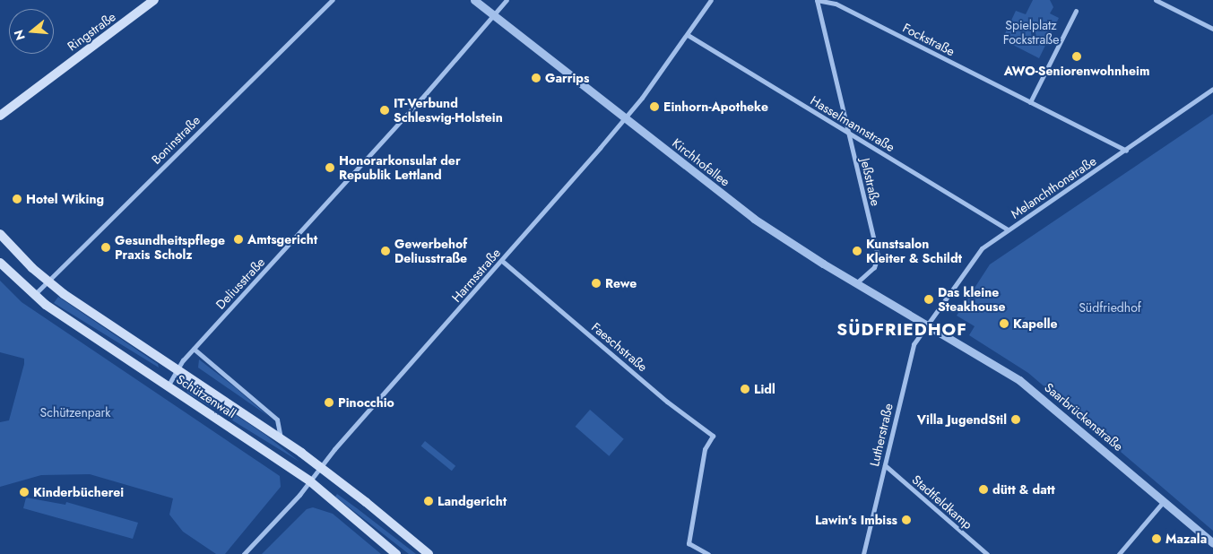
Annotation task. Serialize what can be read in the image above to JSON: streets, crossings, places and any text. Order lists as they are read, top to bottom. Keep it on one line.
{"streets":{"main road":["Ringstraße","Schützenwall"],"street":["Fockstraße","Hasselmannstraße","Boninstraße","Kirchhofallee","Jeßstraße","Melanchthonstraße","Harmsstraße","Deliusstraße","Faeschstraße","Saarbrückenstraße","Lutherstraße","Stadtfeldkamp"]},"crossings":[["Fockstraße","Jeßstraße"],["Fockstraße","Melanchthonstraße"],["Hasselmannstraße","Jeßstraße"],["Hasselmannstraße","Melanchthonstraße"],["Hasselmannstraße","Harmsstraße"],["Boninstraße","Schützenwall"],["Kirchhofallee","Jeßstraße"],["Kirchhofallee","Melanchthonstraße"],["Kirchhofallee","Harmsstraße"],["Kirchhofallee","Deliusstraße"],["Kirchhofallee","Saarbrückenstraße"],["Kirchhofallee","Lutherstraße"],["Melanchthonstraße","Saarbrückenstraße"],["Melanchthonstraße","Lutherstraße"],["Harmsstraße","Faeschstraße"],["Harmsstraße","Schützenwall"],["Deliusstraße","Schützenwall"],["Saarbrückenstraße","Lutherstraße"],["Lutherstraße","Stadtfeldkamp"]],"districts":["SÜDFRIEDHOF"],"parks":["Spielplatz Fockstraße","Südfriedhof","Schützenpark"],"places":["AWO-Seniorenwohnheim","Garrips","Einhorn-Apotheke","IT-Verbund Schleswig-Holstein","Honorarkonsulat der Republik Lettland","Hotel Wiking","Amtsgericht","Gesundheitspflege Praxis Scholz","Gewerbehof Deliusstraße","Kunstsalon Kleiter & Schildt","Rewe","Das kleine Steakhouse","Kapelle","Lidl","Pinocchio","Villa JugendStil","dütt & datt","Kinderbücherei","Landgericht","Lawin’s Imbiss","Mazala"],"north":"left"}
